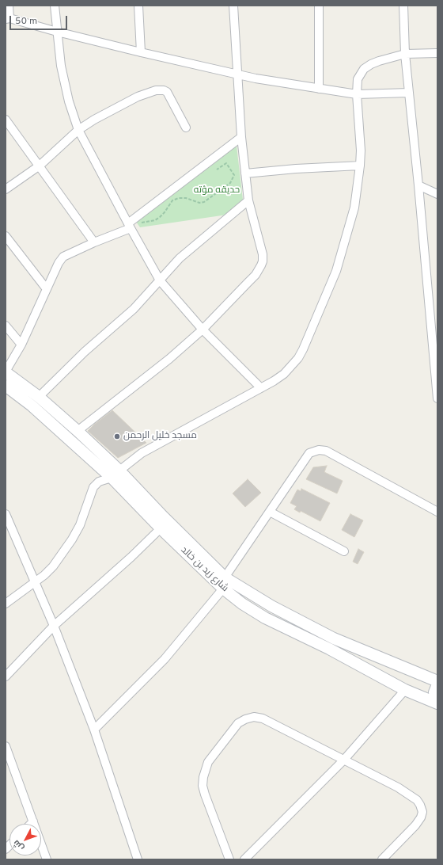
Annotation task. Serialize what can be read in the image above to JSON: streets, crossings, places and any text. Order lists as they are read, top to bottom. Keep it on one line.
{"streets":{"main road":["شارع زيد بن خالد"]},"parks":["حديقه مؤته"],"places":["مسجد خليل الرحمن"],"scale_bar":"50 m","north":"bottom left"}
